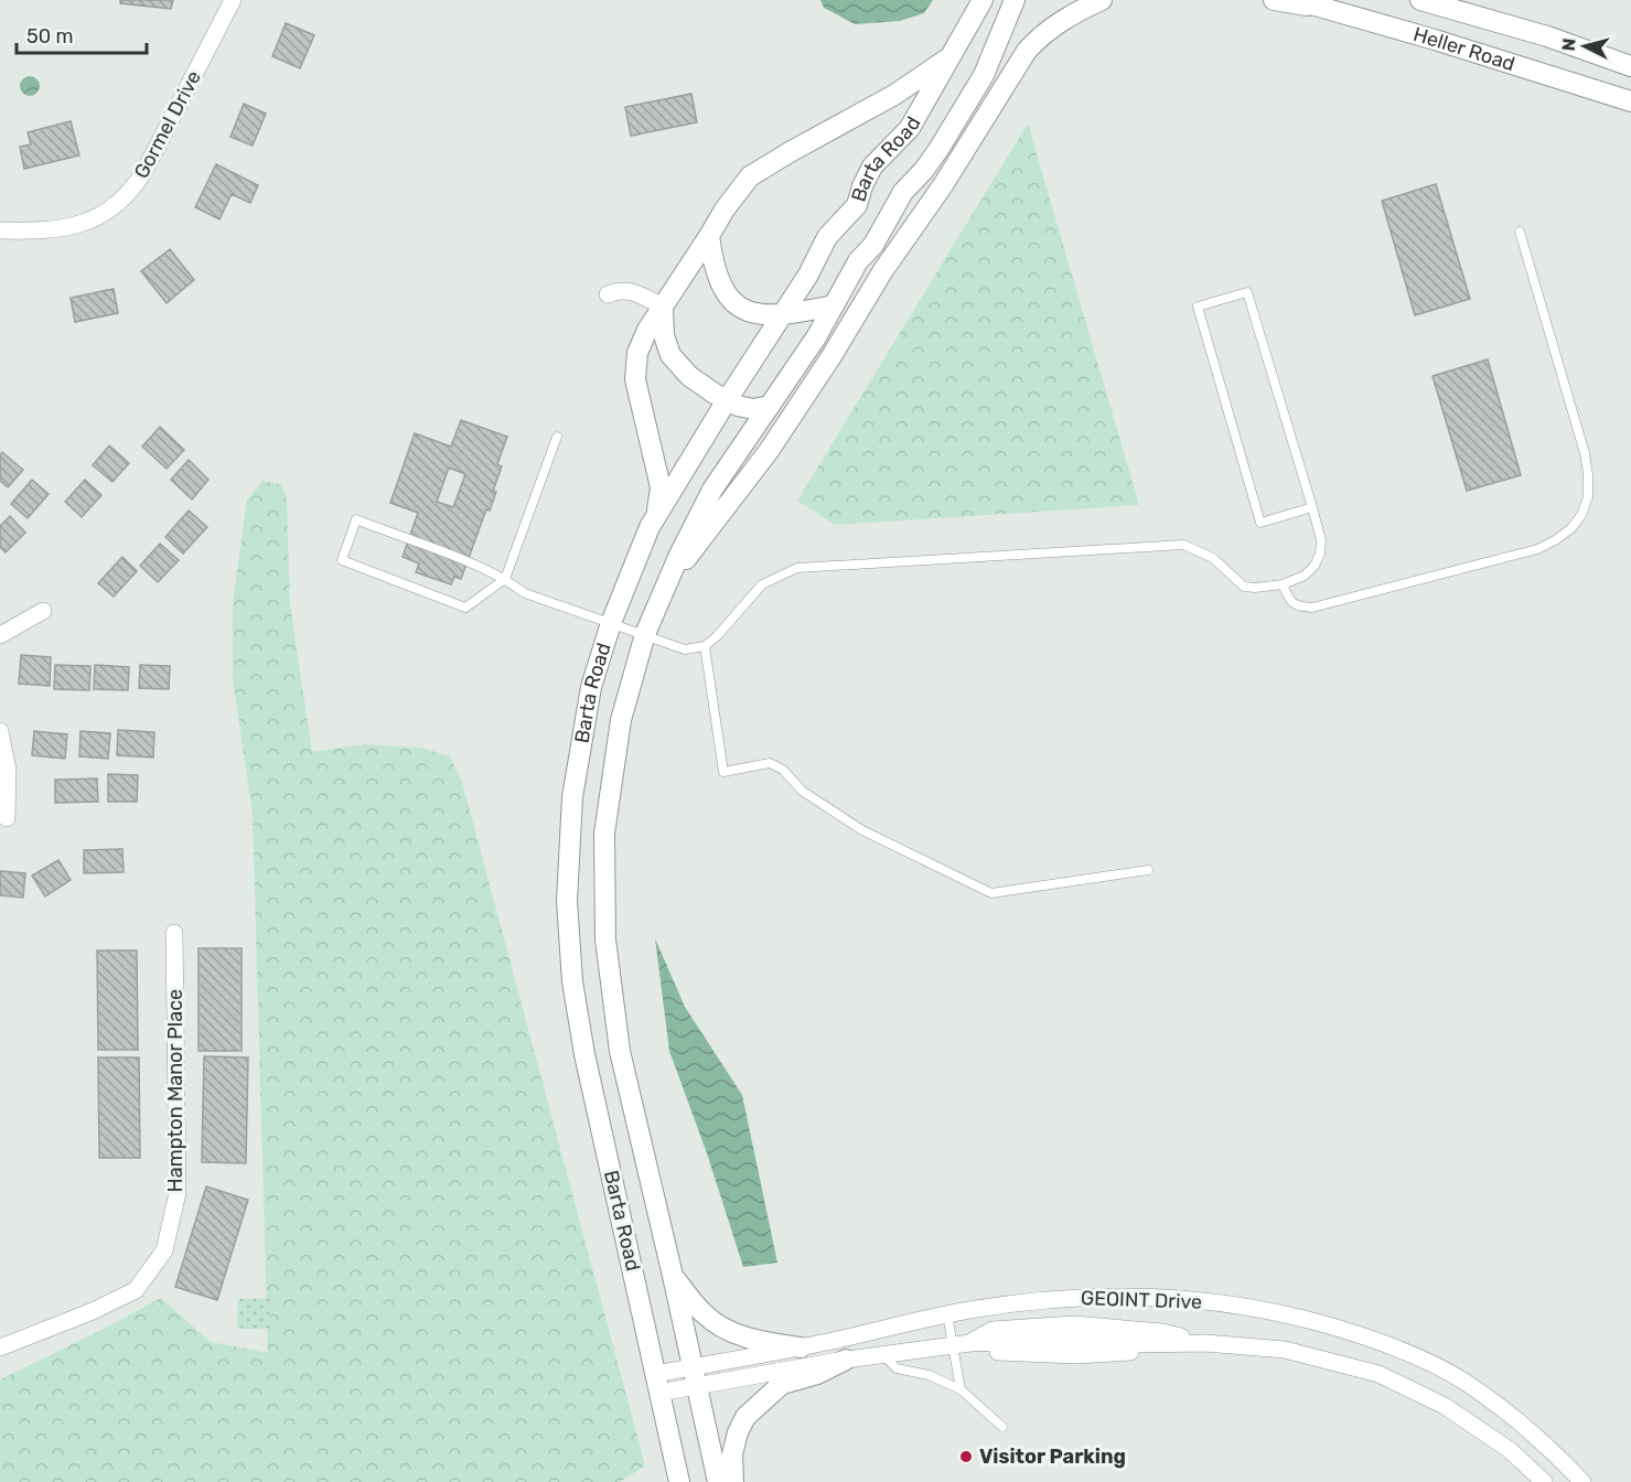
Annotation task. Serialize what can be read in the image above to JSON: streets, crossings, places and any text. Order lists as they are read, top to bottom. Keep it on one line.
{"streets":{"street":["Heller Road","Gormel Drive","Barta Road","Hampton Manor Place","GEOINT Drive"]},"crossings":[["Barta Road","GEOINT Drive"]],"places":["Visitor Parking"],"scale_bar":"50 m","north":"left"}
